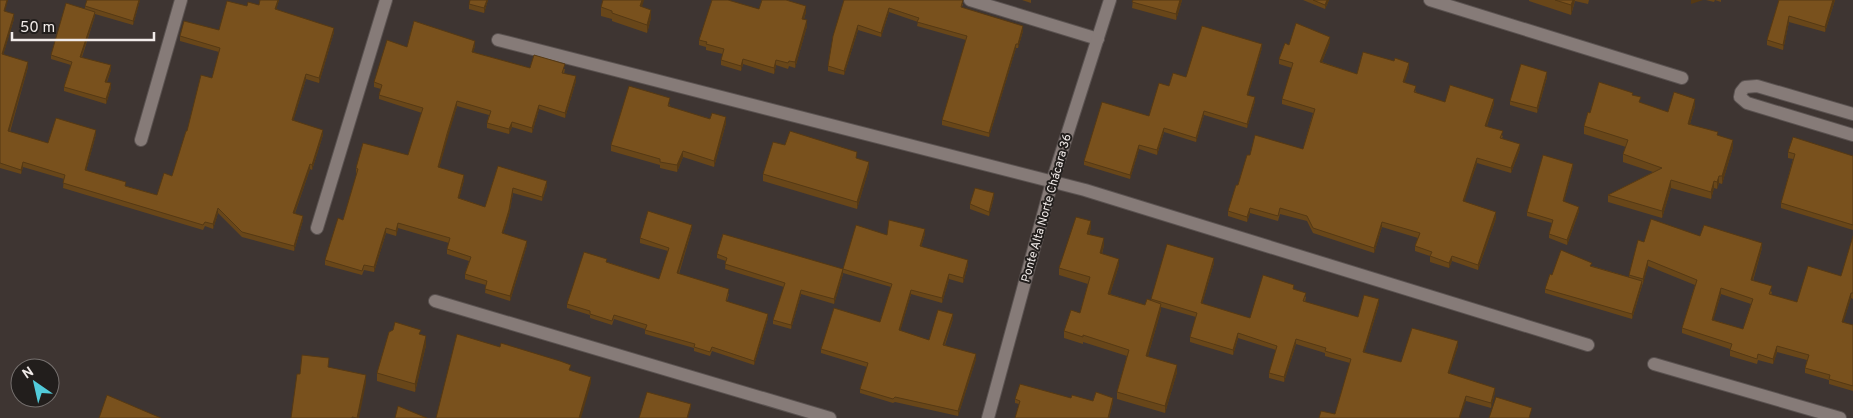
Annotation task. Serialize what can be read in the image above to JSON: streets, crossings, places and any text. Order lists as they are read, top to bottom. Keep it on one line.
{"streets":{"street":["Ponte Alta Norte Chácara 36"]},"scale_bar":"50 m","north":"top left"}
